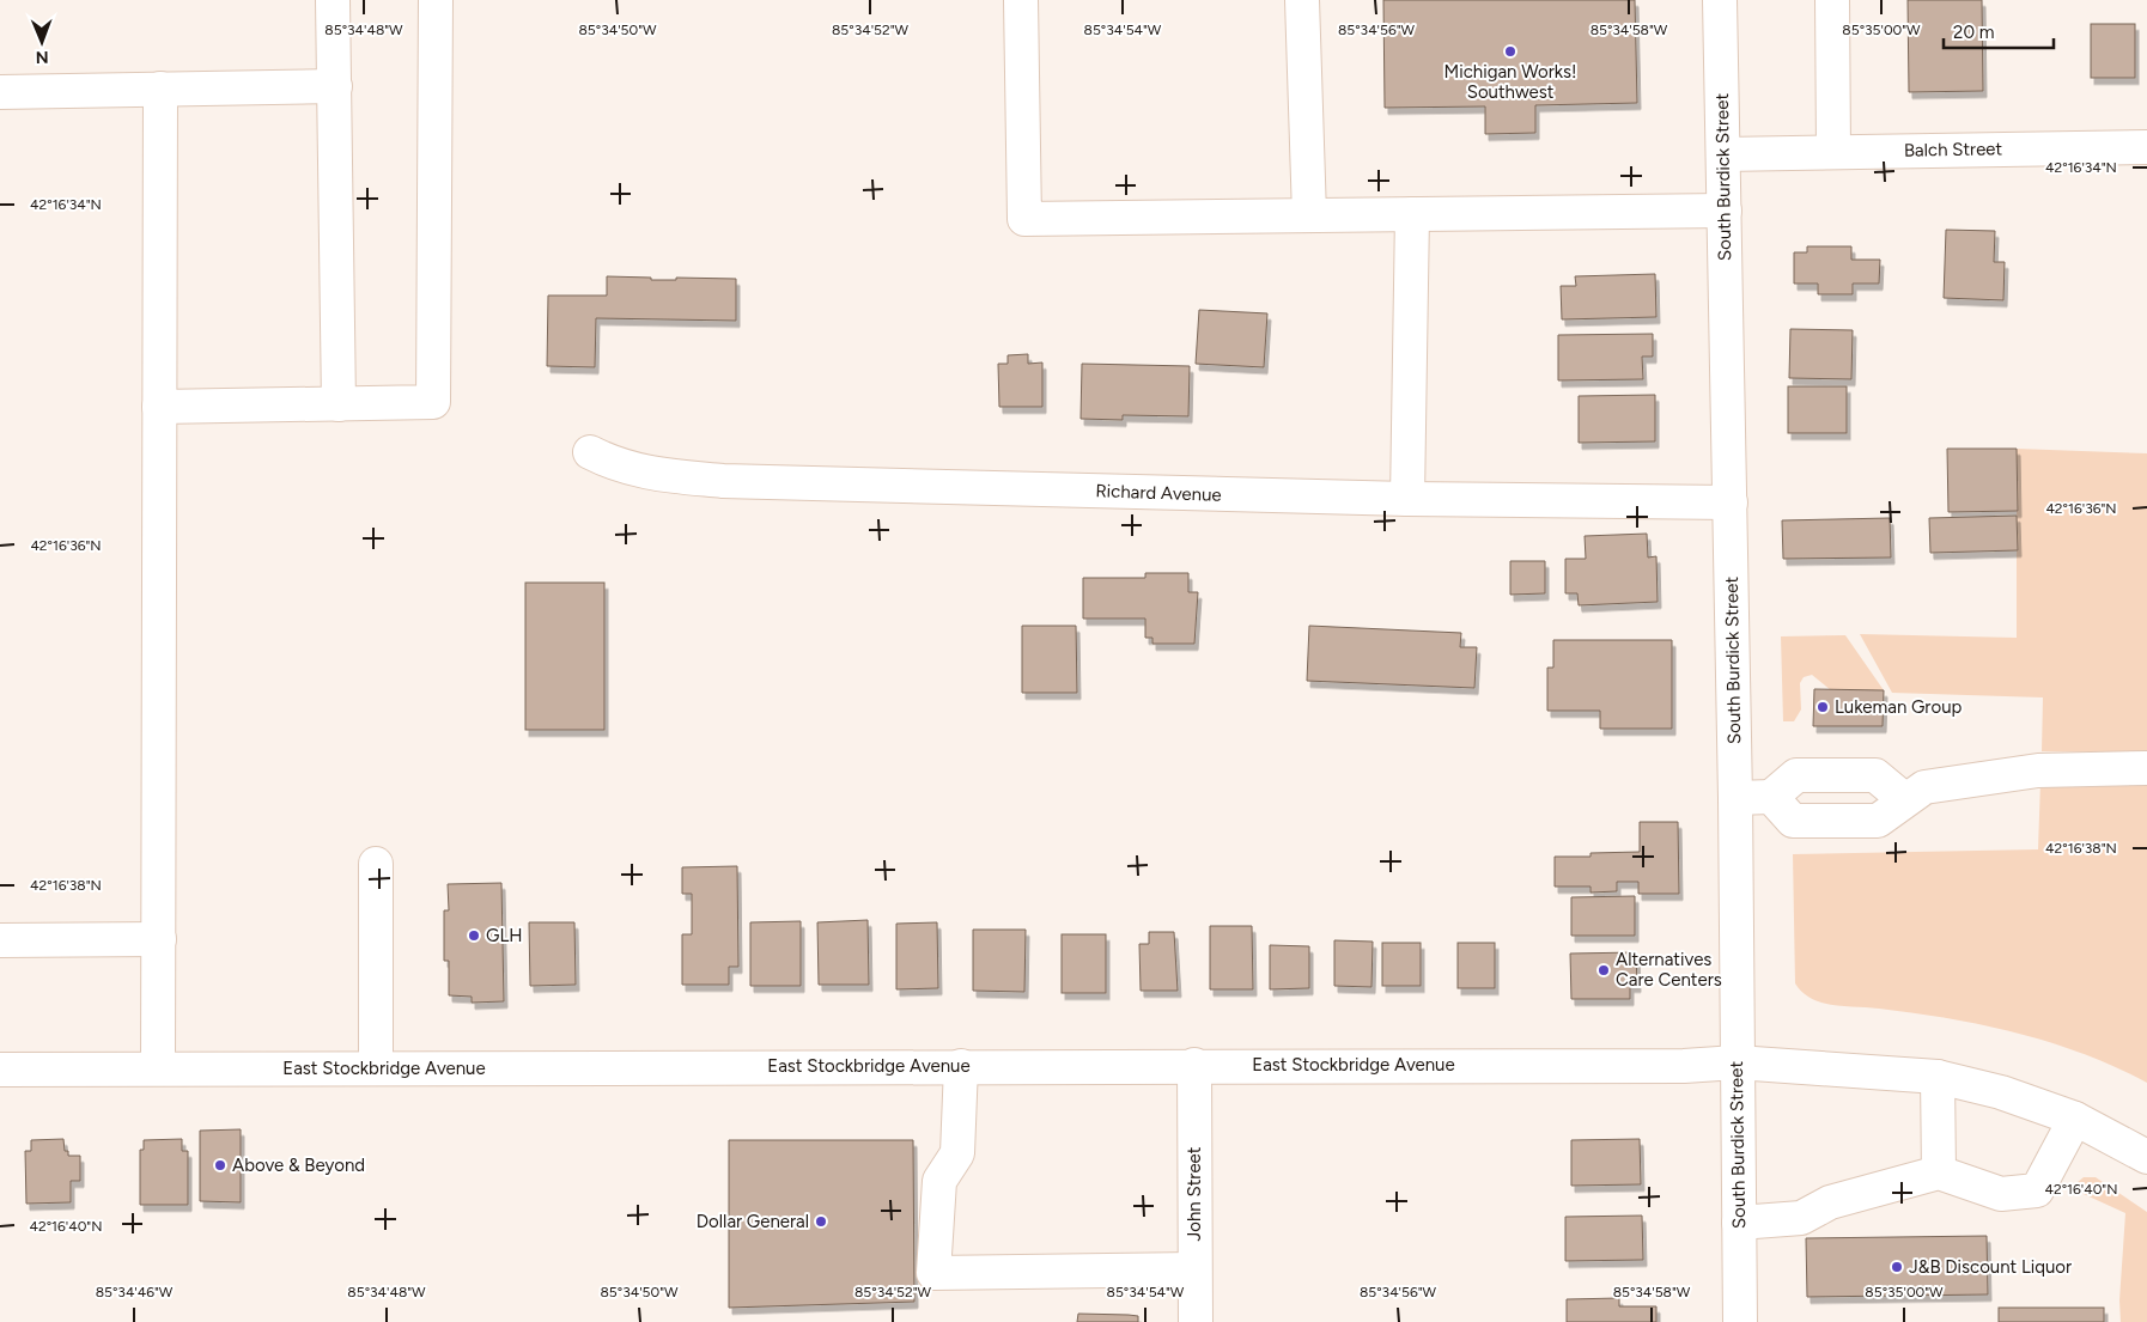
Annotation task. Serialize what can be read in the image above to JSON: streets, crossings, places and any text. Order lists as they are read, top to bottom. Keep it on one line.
{"streets":{"street":["Balch Street","South Burdick Street","Richard Avenue","East Stockbridge Avenue","John Street"]},"crossings":[["Balch Street","South Burdick Street"],["South Burdick Street","Richard Avenue"],["South Burdick Street","East Stockbridge Avenue"],["East Stockbridge Avenue","John Street"]],"places":["Michigan Works! Southwest","Lukeman Group","GLH","Alternatives Care Centers","Above & Beyond","Dollar General","J&B Discount Liquor"],"scale_bar":"20 m","north":"bottom","coordinates":["85°34'48\"W","85°34'50\"W","85°34'52\"W","85°34'54\"W","85°34'56\"W","85°34'58\"W","85°35'00\"W","42°16'34\"N","42°16'36\"N","42°16'38\"N","42°16'40\"N","85°34'46\"W"]}
